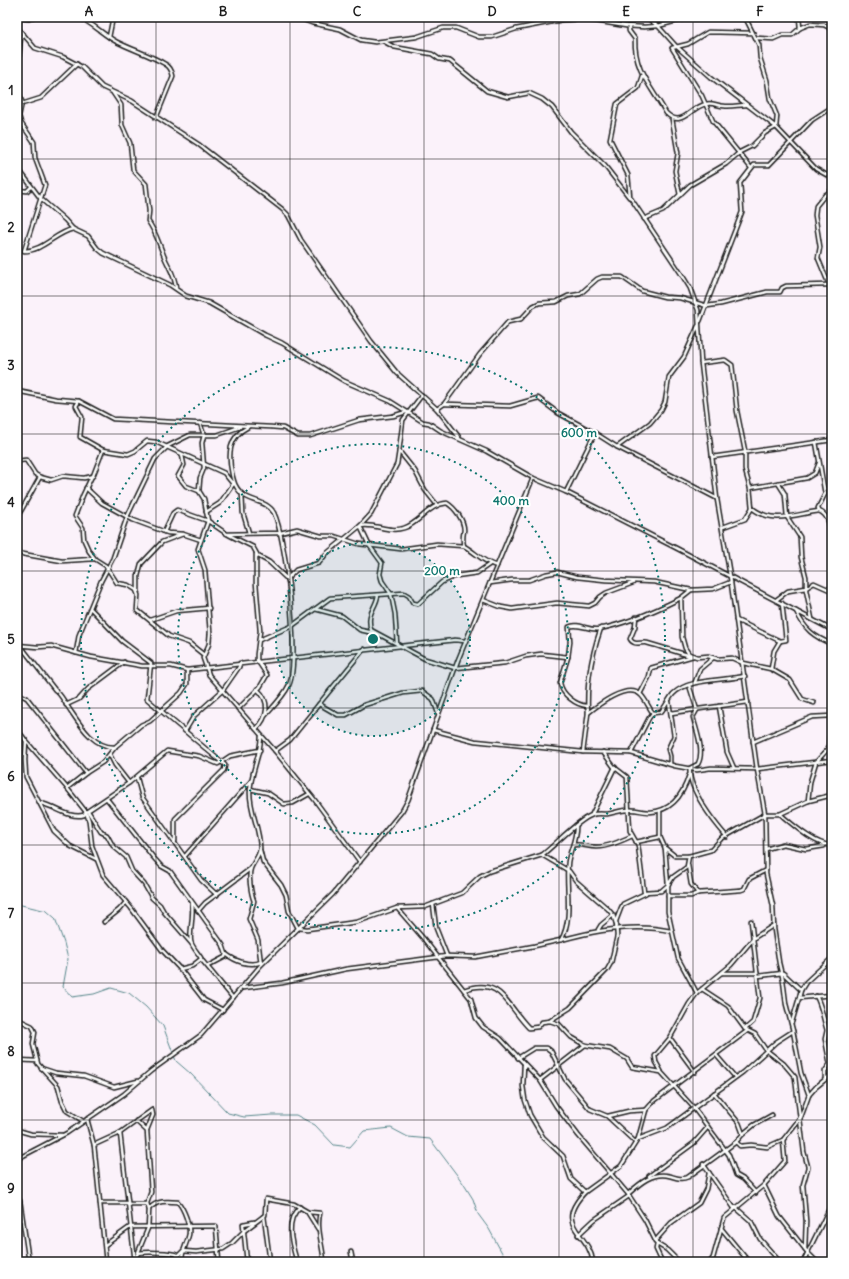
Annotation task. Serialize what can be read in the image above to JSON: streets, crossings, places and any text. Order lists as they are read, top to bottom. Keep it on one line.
{"grid":{"columns":["A","B","C","D","E","F"],"rows":["1","2","3","4","5","6","7","8","9"]},"rings":["600 m","400 m","200 m"]}
